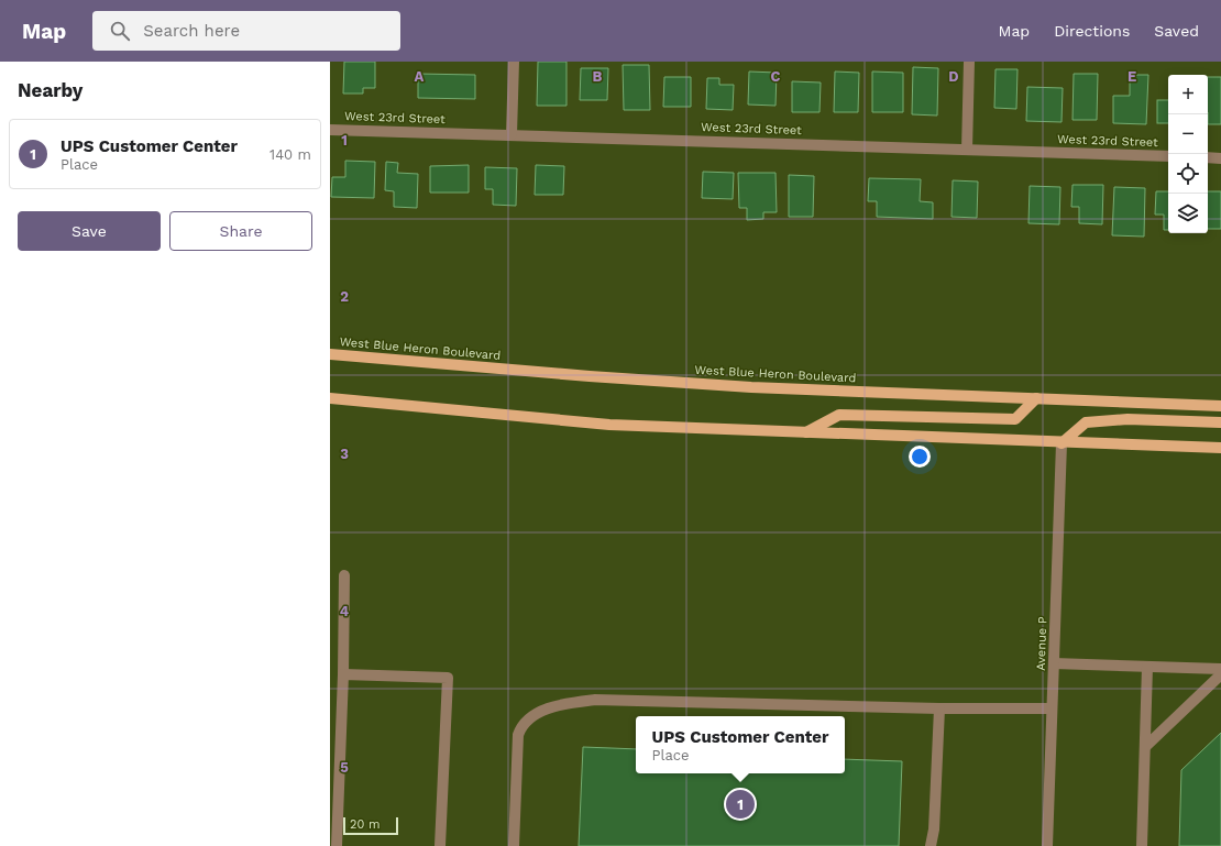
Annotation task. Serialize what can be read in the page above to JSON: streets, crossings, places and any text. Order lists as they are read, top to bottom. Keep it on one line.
{"streets":{"main road":["West Blue Heron Boulevard"],"street":["West 23rd Street","Avenue P"]},"scale_bar":"20 m","page":{"header":"Map","search":"Search here","nav":["Map","Directions","Saved"],"heading":"Nearby","map_buttons":["+","−"],"list":[{"mark":"1","name":"UPS Customer Center","note":"Place","value":"140 m"}],"buttons":["Save","Share"],"popup":["UPS Customer Center","Place"],"pins":"1","scale":"20 m"},"grid":{"columns":["A","B","C","D","E"],"rows":["1","2","3","4","5"]}}
